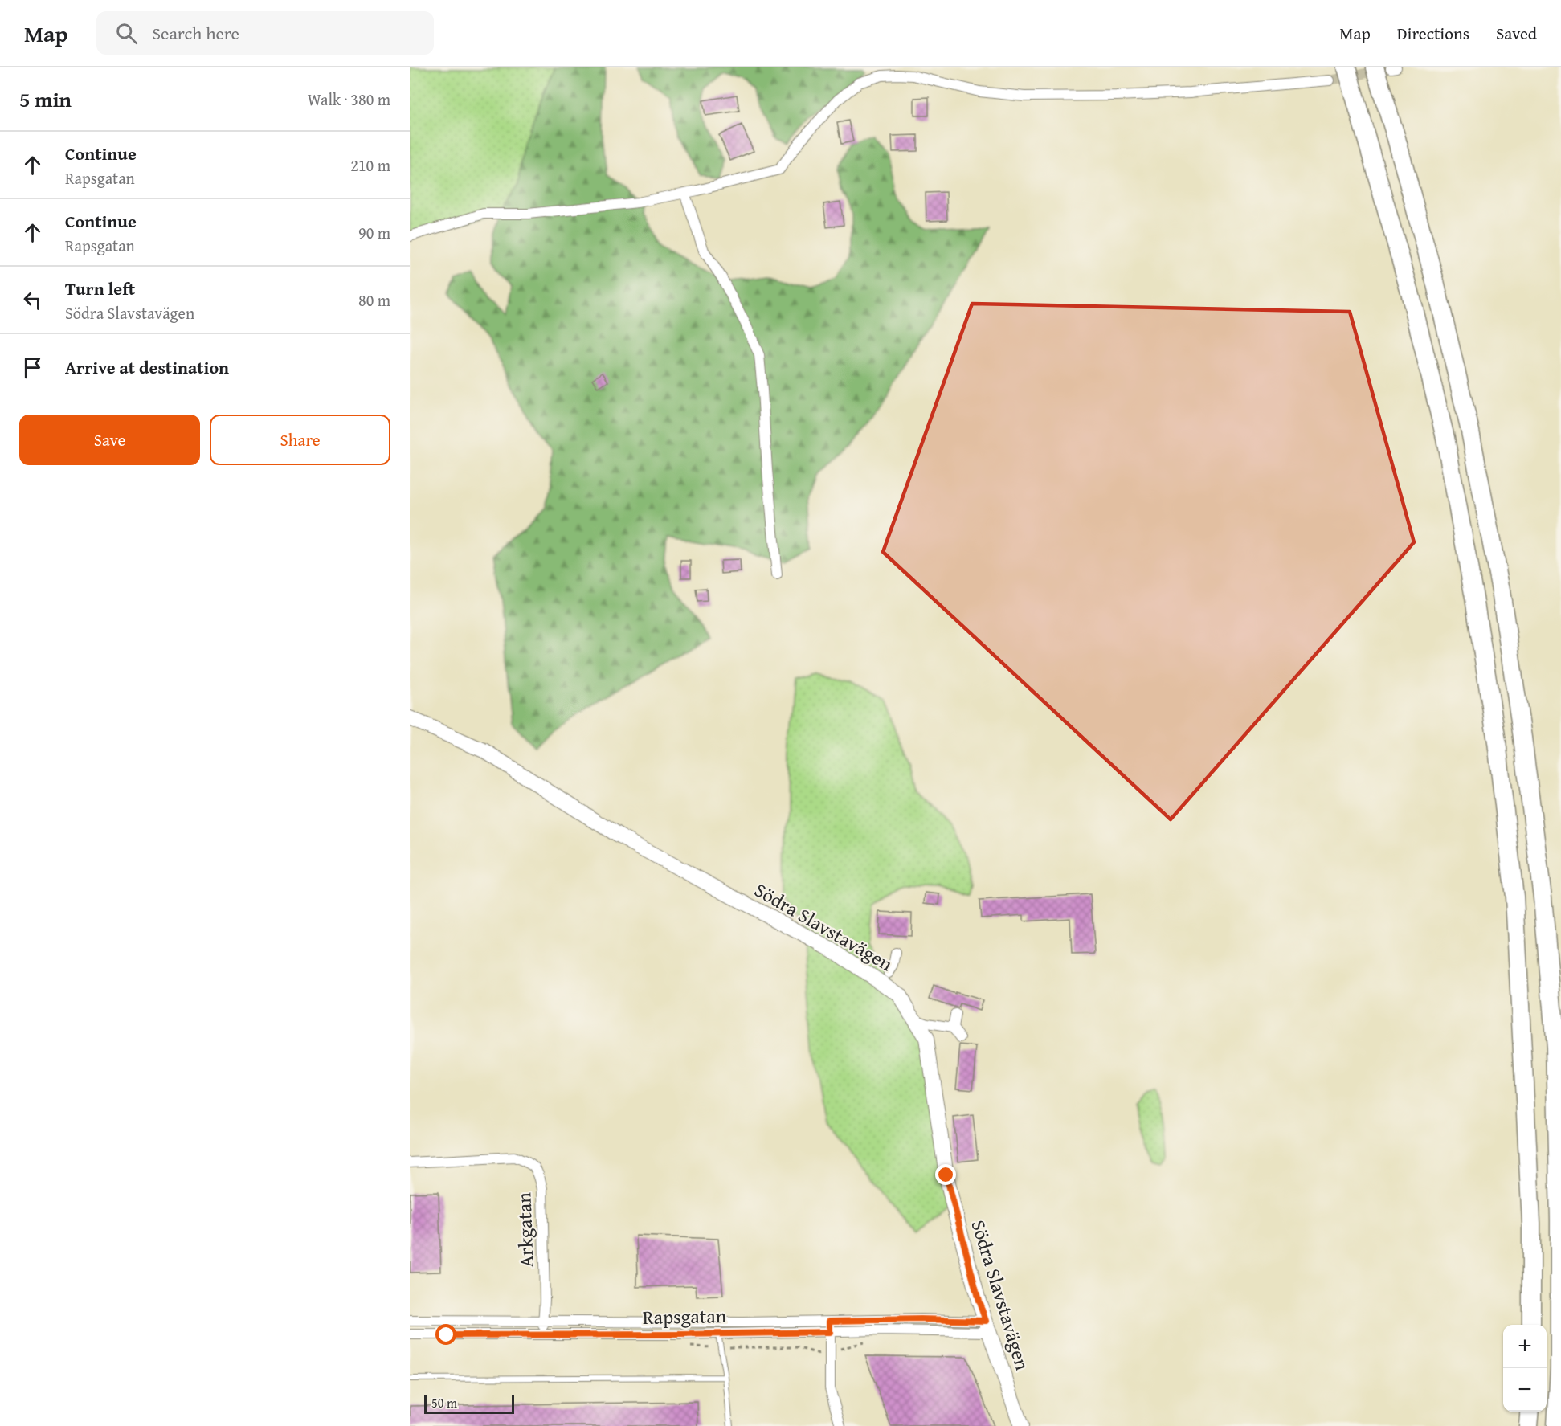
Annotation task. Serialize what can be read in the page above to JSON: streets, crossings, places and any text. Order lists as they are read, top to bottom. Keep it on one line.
{"streets":{"street":["Södra Slavstavägen","Arkgatan","Rapsgatan"]},"crossings":[["Södra Slavstavägen","Rapsgatan"],["Arkgatan","Rapsgatan"]],"scale_bar":"50 m","page":{"header":"Map","search":"Search here","nav":["Map","Directions","Saved"],"heading":["5 min","Walk · 380 m"],"list":[["Continue","Rapsgatan","210 m"],["Continue","Rapsgatan","90 m"],["Turn left","Södra Slavstavägen","80 m"],"Arrive at destination"],"buttons":["Save","Share"],"map_buttons":["+","−"],"scale":"50 m"}}
